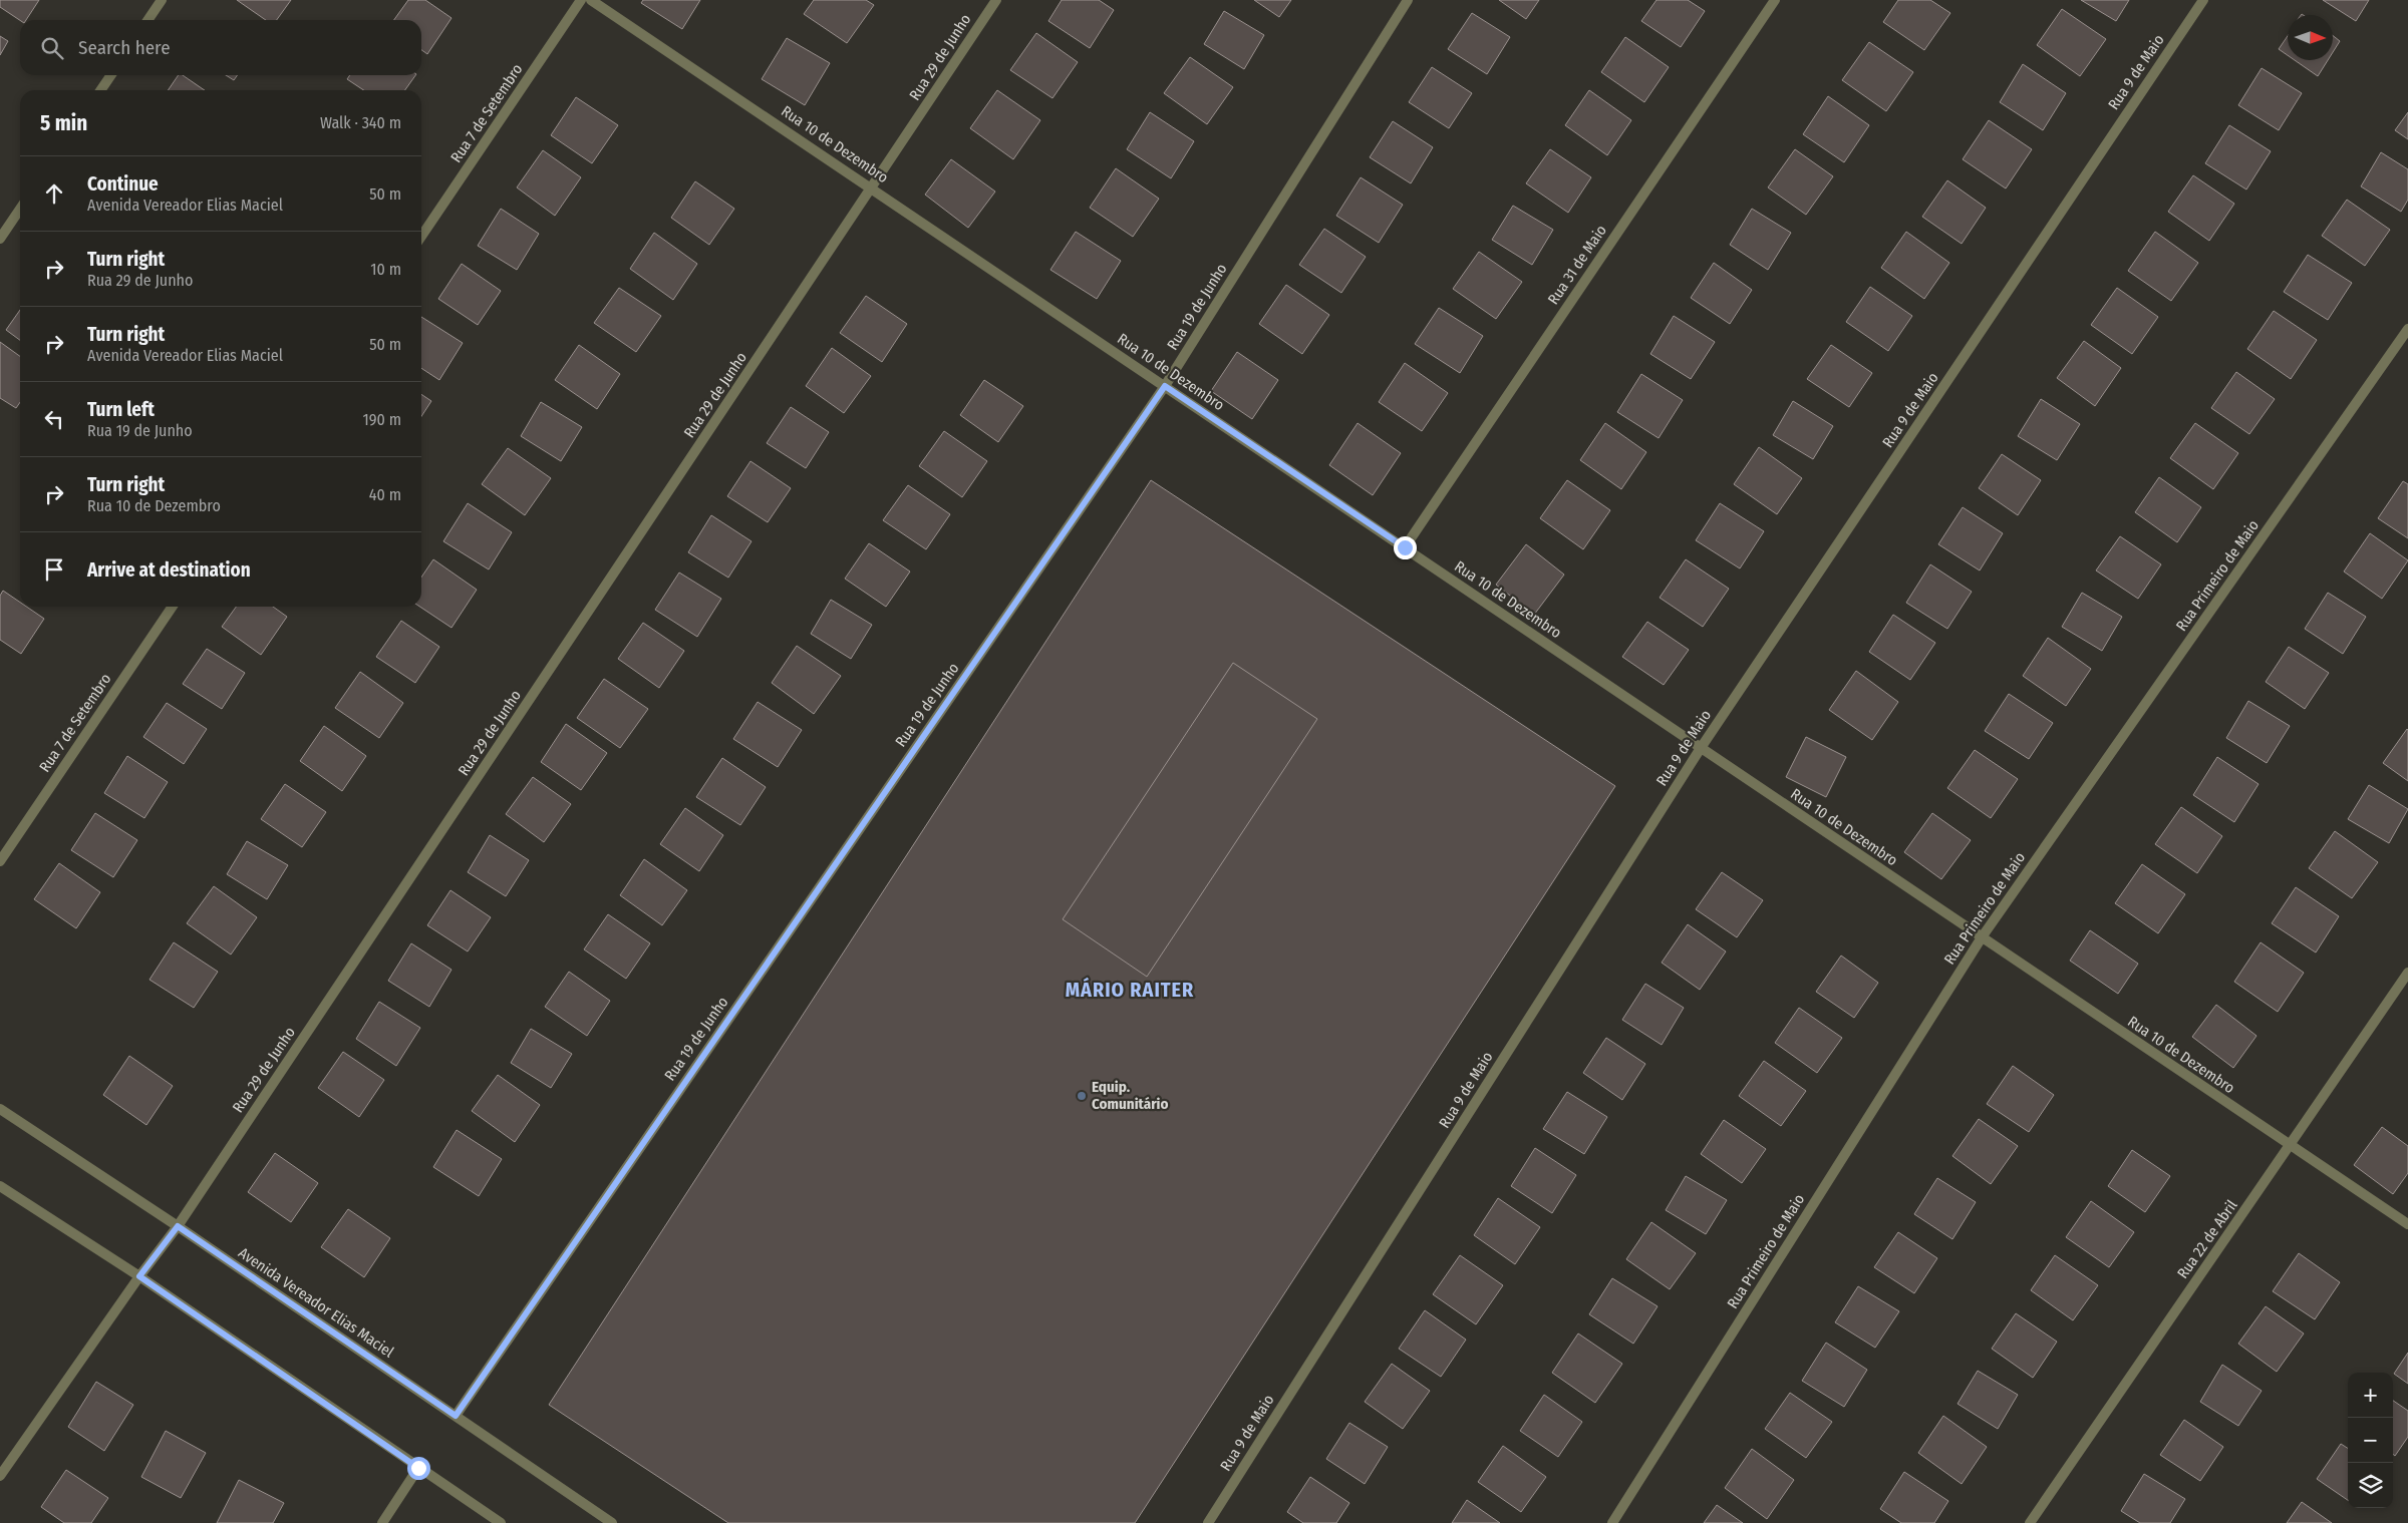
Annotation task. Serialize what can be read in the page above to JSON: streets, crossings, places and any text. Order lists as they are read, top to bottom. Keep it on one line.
{"streets":{"street":["Rua 29 de Junho","Rua 9 de Maio","Rua 7 de Setembro","Rua 10 de Dezembro","Rua 31 de Maio","Rua 19 de Junho","Rua Primeiro de Maio","Rua 22 de Abril","Avenida Vereador Elias Maciel"]},"crossings":[["Rua 29 de Junho","Rua 10 de Dezembro"],["Rua 29 de Junho","Avenida Vereador Elias Maciel"],["Rua 9 de Maio","Rua 10 de Dezembro"],["Rua 10 de Dezembro","Rua 31 de Maio"],["Rua 10 de Dezembro","Rua 19 de Junho"],["Rua 10 de Dezembro","Rua Primeiro de Maio"],["Rua 10 de Dezembro","Rua 22 de Abril"],["Rua 19 de Junho","Avenida Vereador Elias Maciel"]],"districts":["MÁRIO RAITER"],"places":["Equip. Comunitário"],"north":"right","page":{"search":"Search here","heading":["5 min","Walk · 340 m"],"list":[["Continue","Avenida Vereador Elias Maciel","50 m"],["Turn right","Rua 29 de Junho","10 m"],["Turn right","Avenida Vereador Elias Maciel","50 m"],["Turn left","Rua 19 de Junho","190 m"],["Turn right","Rua 10 de Dezembro","40 m"],"Arrive at destination"],"map_buttons":["+","−"]}}
